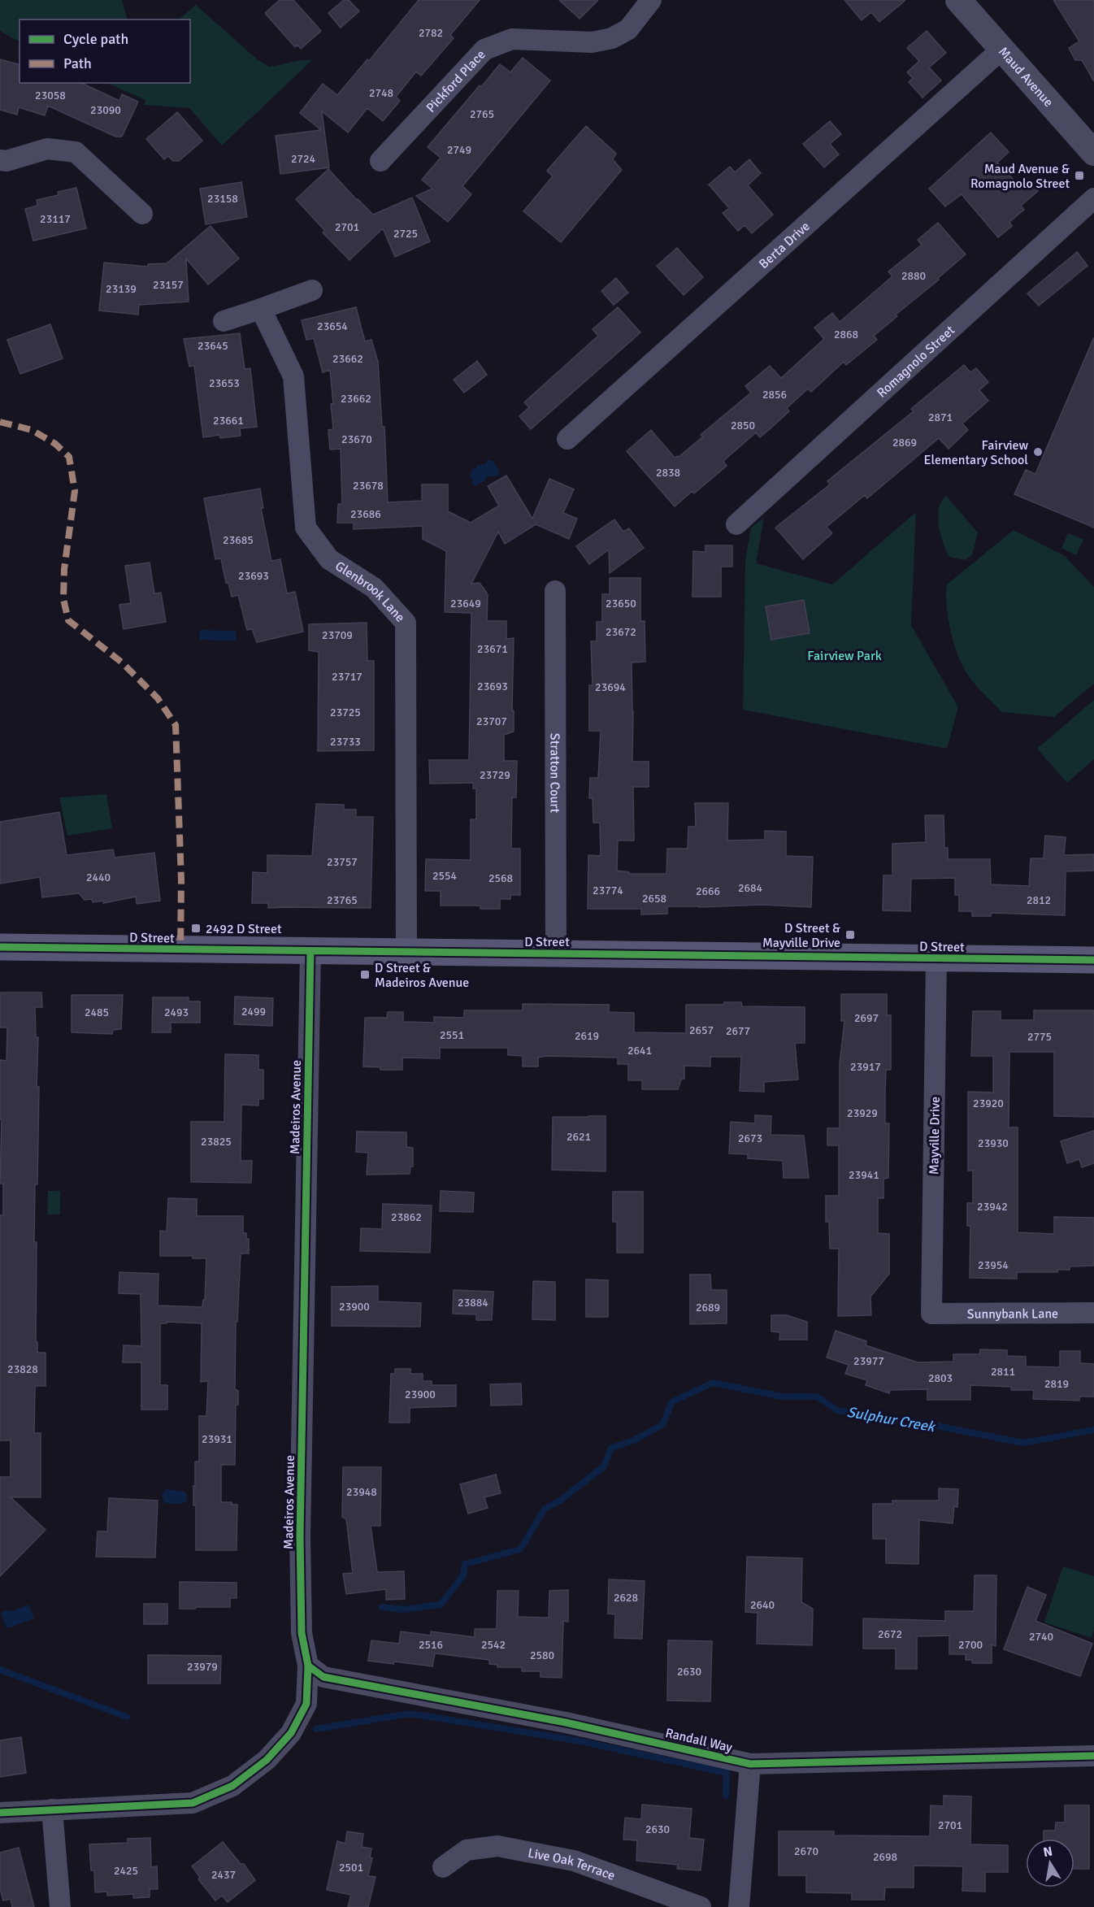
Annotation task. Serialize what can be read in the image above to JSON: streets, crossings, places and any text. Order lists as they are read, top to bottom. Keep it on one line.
{"streets":{"main road":["D Street"],"street":["Maud Avenue","Pickford Place","Berta Drive","Romagnolo Street","Glenbrook Lane","Stratton Court","Madeiros Avenue","Mayville Drive","Sunnybank Lane","Randall Way","Live Oak Terrace"]},"crossings":[["Maud Avenue","Berta Drive"],["Glenbrook Lane","D Street"],["Stratton Court","D Street"],["D Street","Madeiros Avenue"],["D Street","Mayville Drive"],["Madeiros Avenue","Randall Way"],["Mayville Drive","Sunnybank Lane"]],"water":["Sulphur Creek"],"parks":["Fairview Park"],"places":{"transit":["Maud Avenue & Romagnolo Street","2492 D Street","D Street & Mayville Drive","D Street & Madeiros Avenue"],"other":["Fairview Elementary School"]},"house_numbers":["2782","2748","23058","23090","2765","2749","2724","23158","23117","2701","2725","2880","23157","23139","23654","2868","23645","23662","23653","2856","23662","2871","23661","2850","23670","2869","2838","23678","23686","23685","23693","23649","23650","23672","23709","23671","23717","23693","23694","23725","23707","23733","23729","23757","2554","2440","2568","2684","23774","2666","2658","23765","2812","2499","2485","2493","2697","2657","2677","2551","2619","2775","2641","23917","23920","23929","2621","2673","23825","23930","23941","23942","23862","23954","23884","23900","2689","23977","23828","2811","2803","2819","23900","23931","23948","2628","2640","2672","2740","2516","2542","2700","2580","23979","2630","2701","2630","2670","2698","2501","2425","2437"],"legend":["Cycle path","Path"],"north":"top"}
